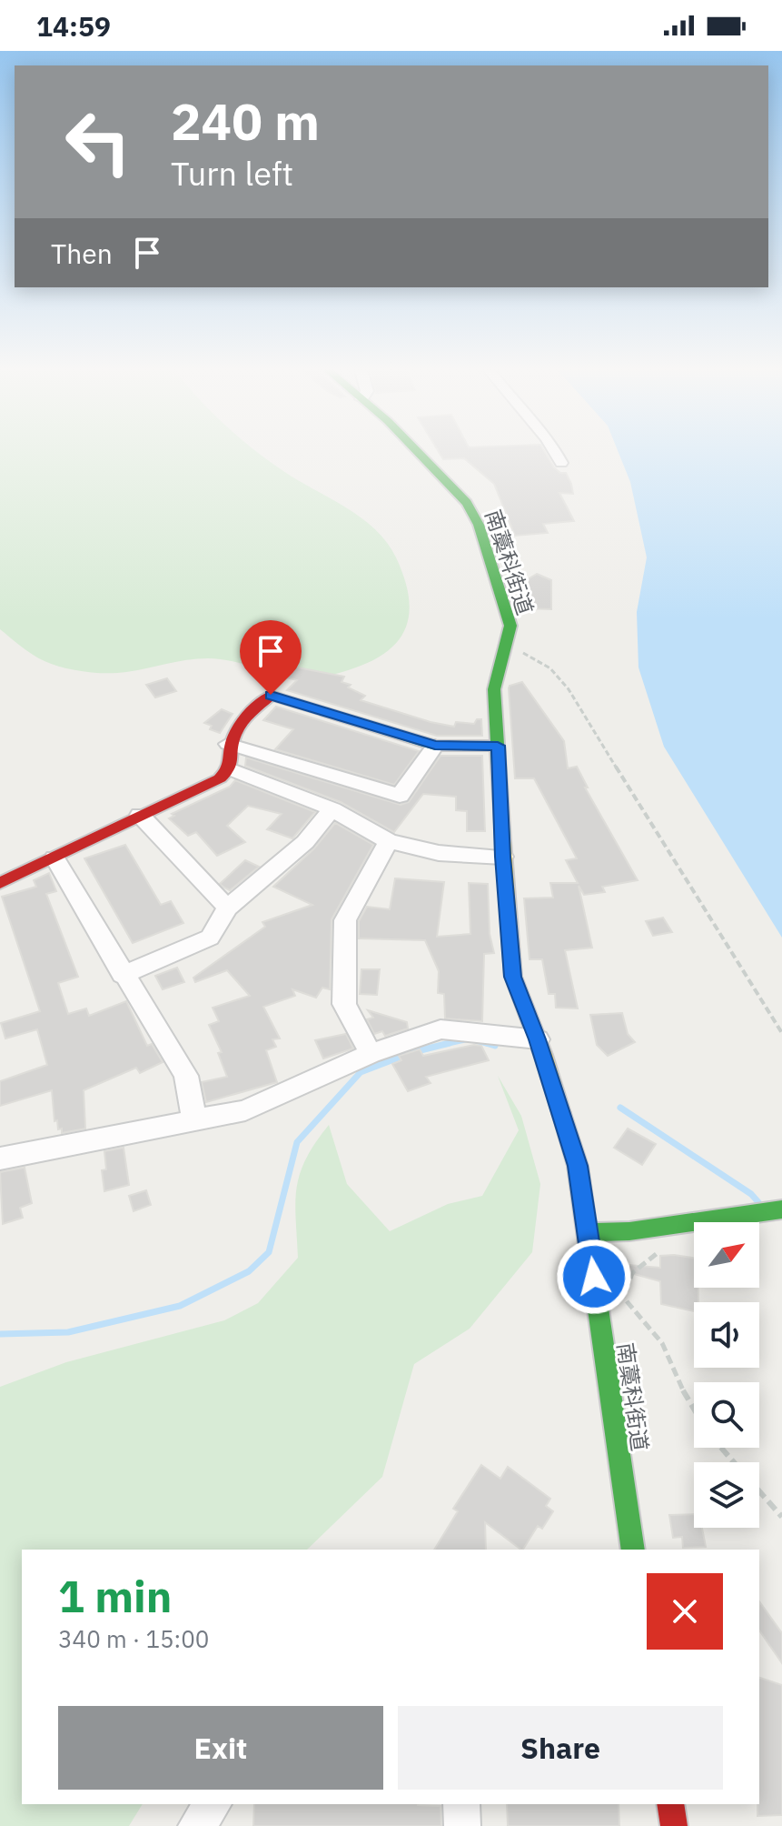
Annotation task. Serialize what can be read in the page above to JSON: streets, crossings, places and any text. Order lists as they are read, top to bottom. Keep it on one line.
{"streets":{"main road":["南藁科街道"]},"north":"top right","page":{"status":"14:59","turn":["240 m","Turn left"],"then":"Then","heading":["1 min","340 m · 15:00"],"buttons":["Exit","Share"]}}
